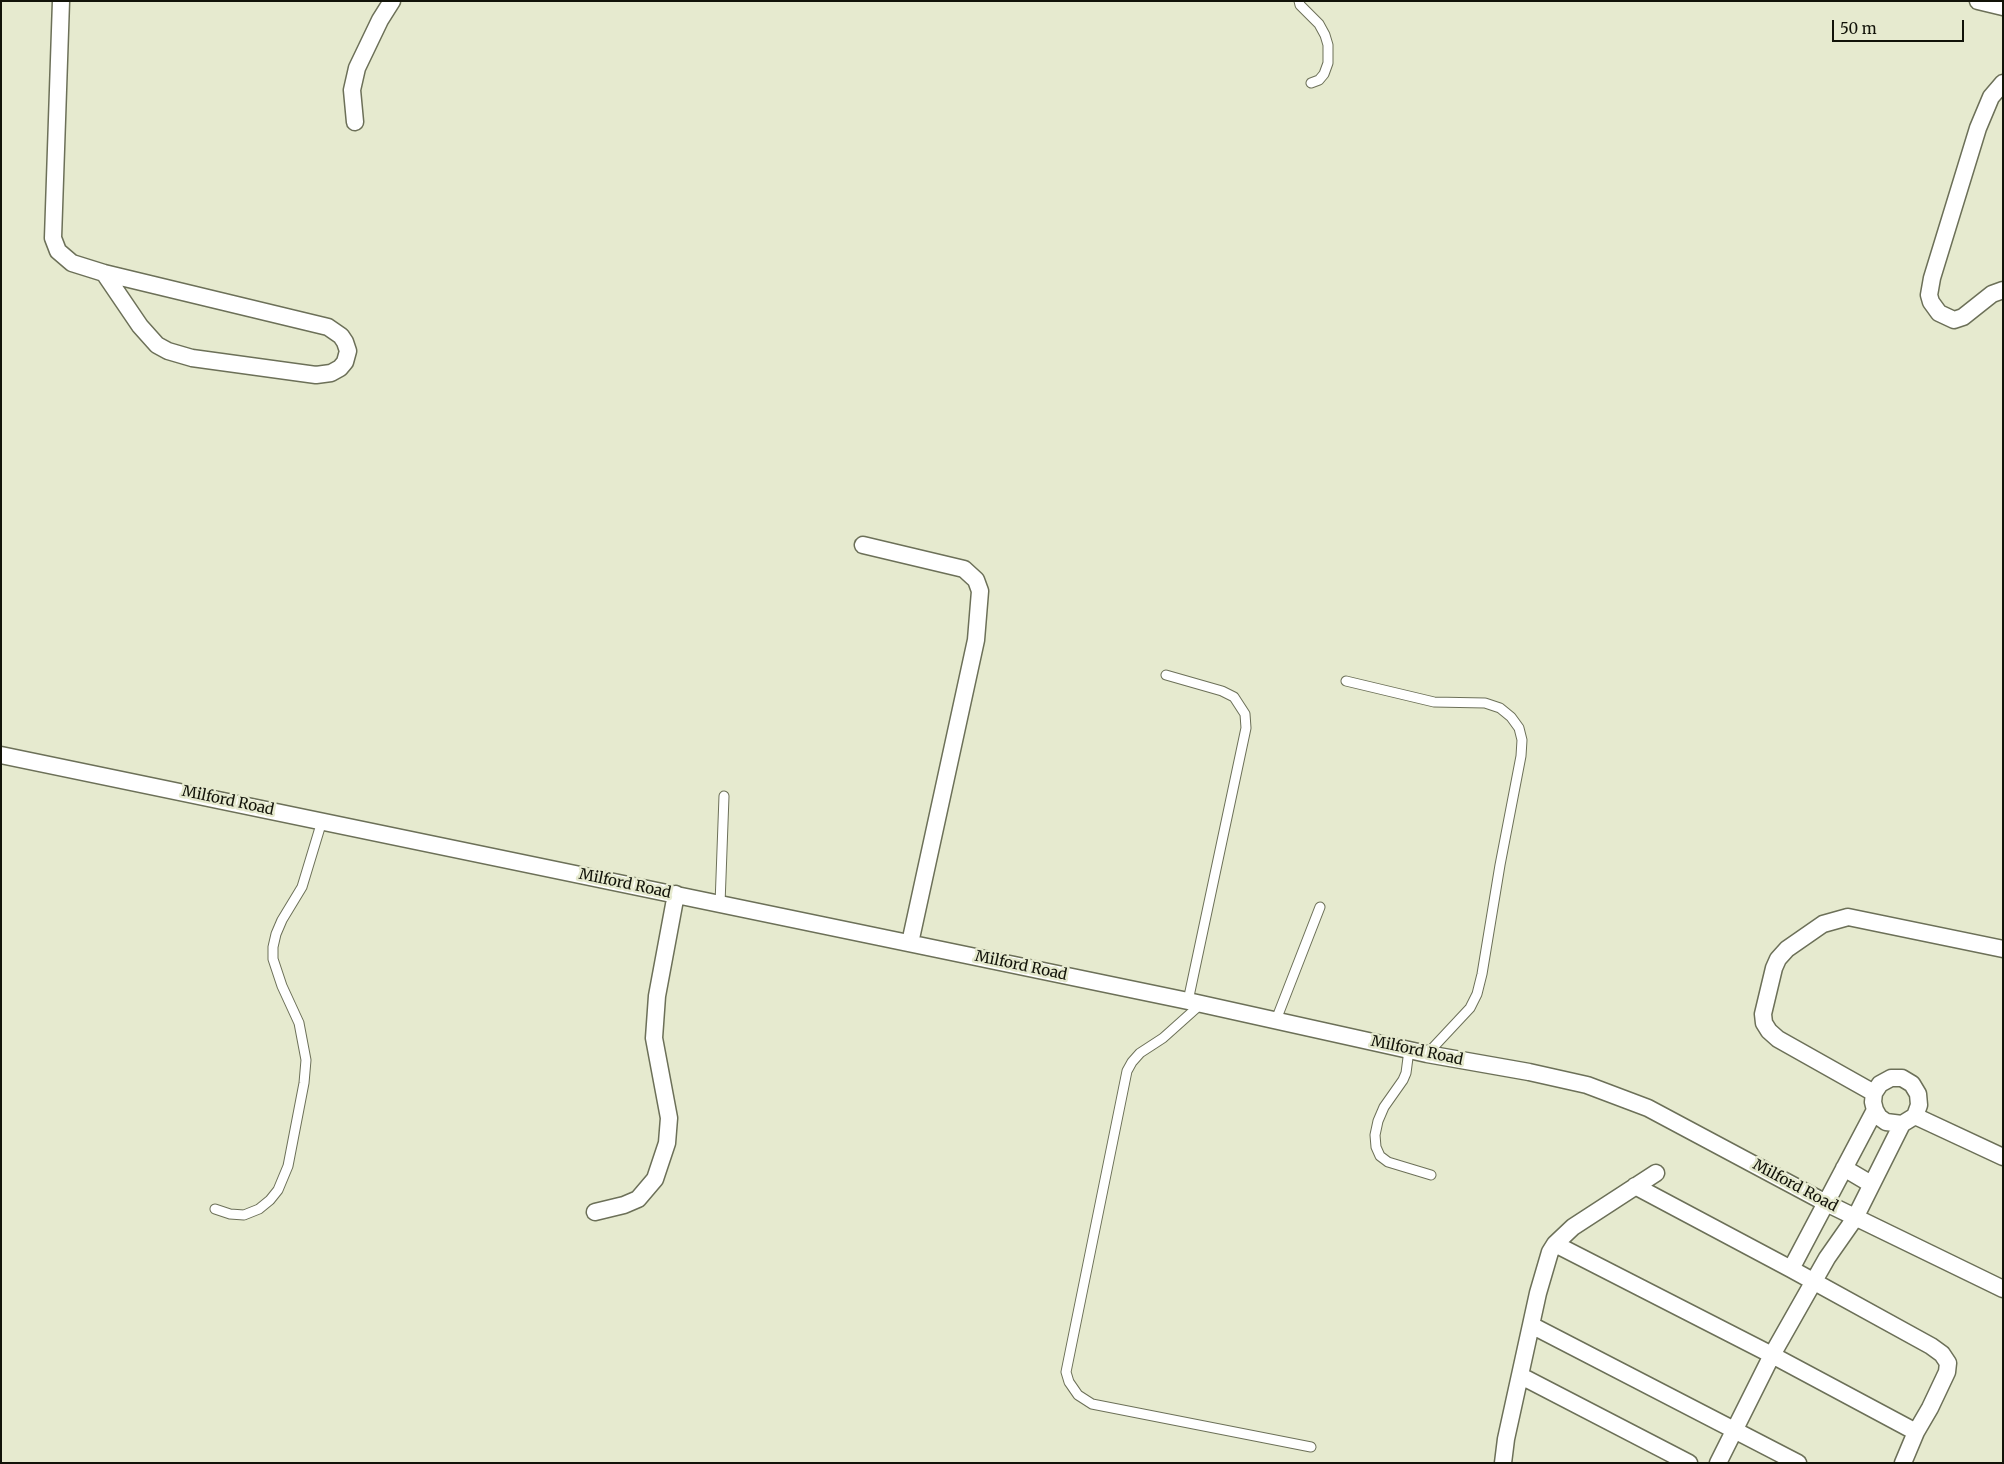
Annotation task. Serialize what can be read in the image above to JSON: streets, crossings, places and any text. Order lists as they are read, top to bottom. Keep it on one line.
{"streets":{"street":["Milford Road"]},"scale_bar":"50 m"}
